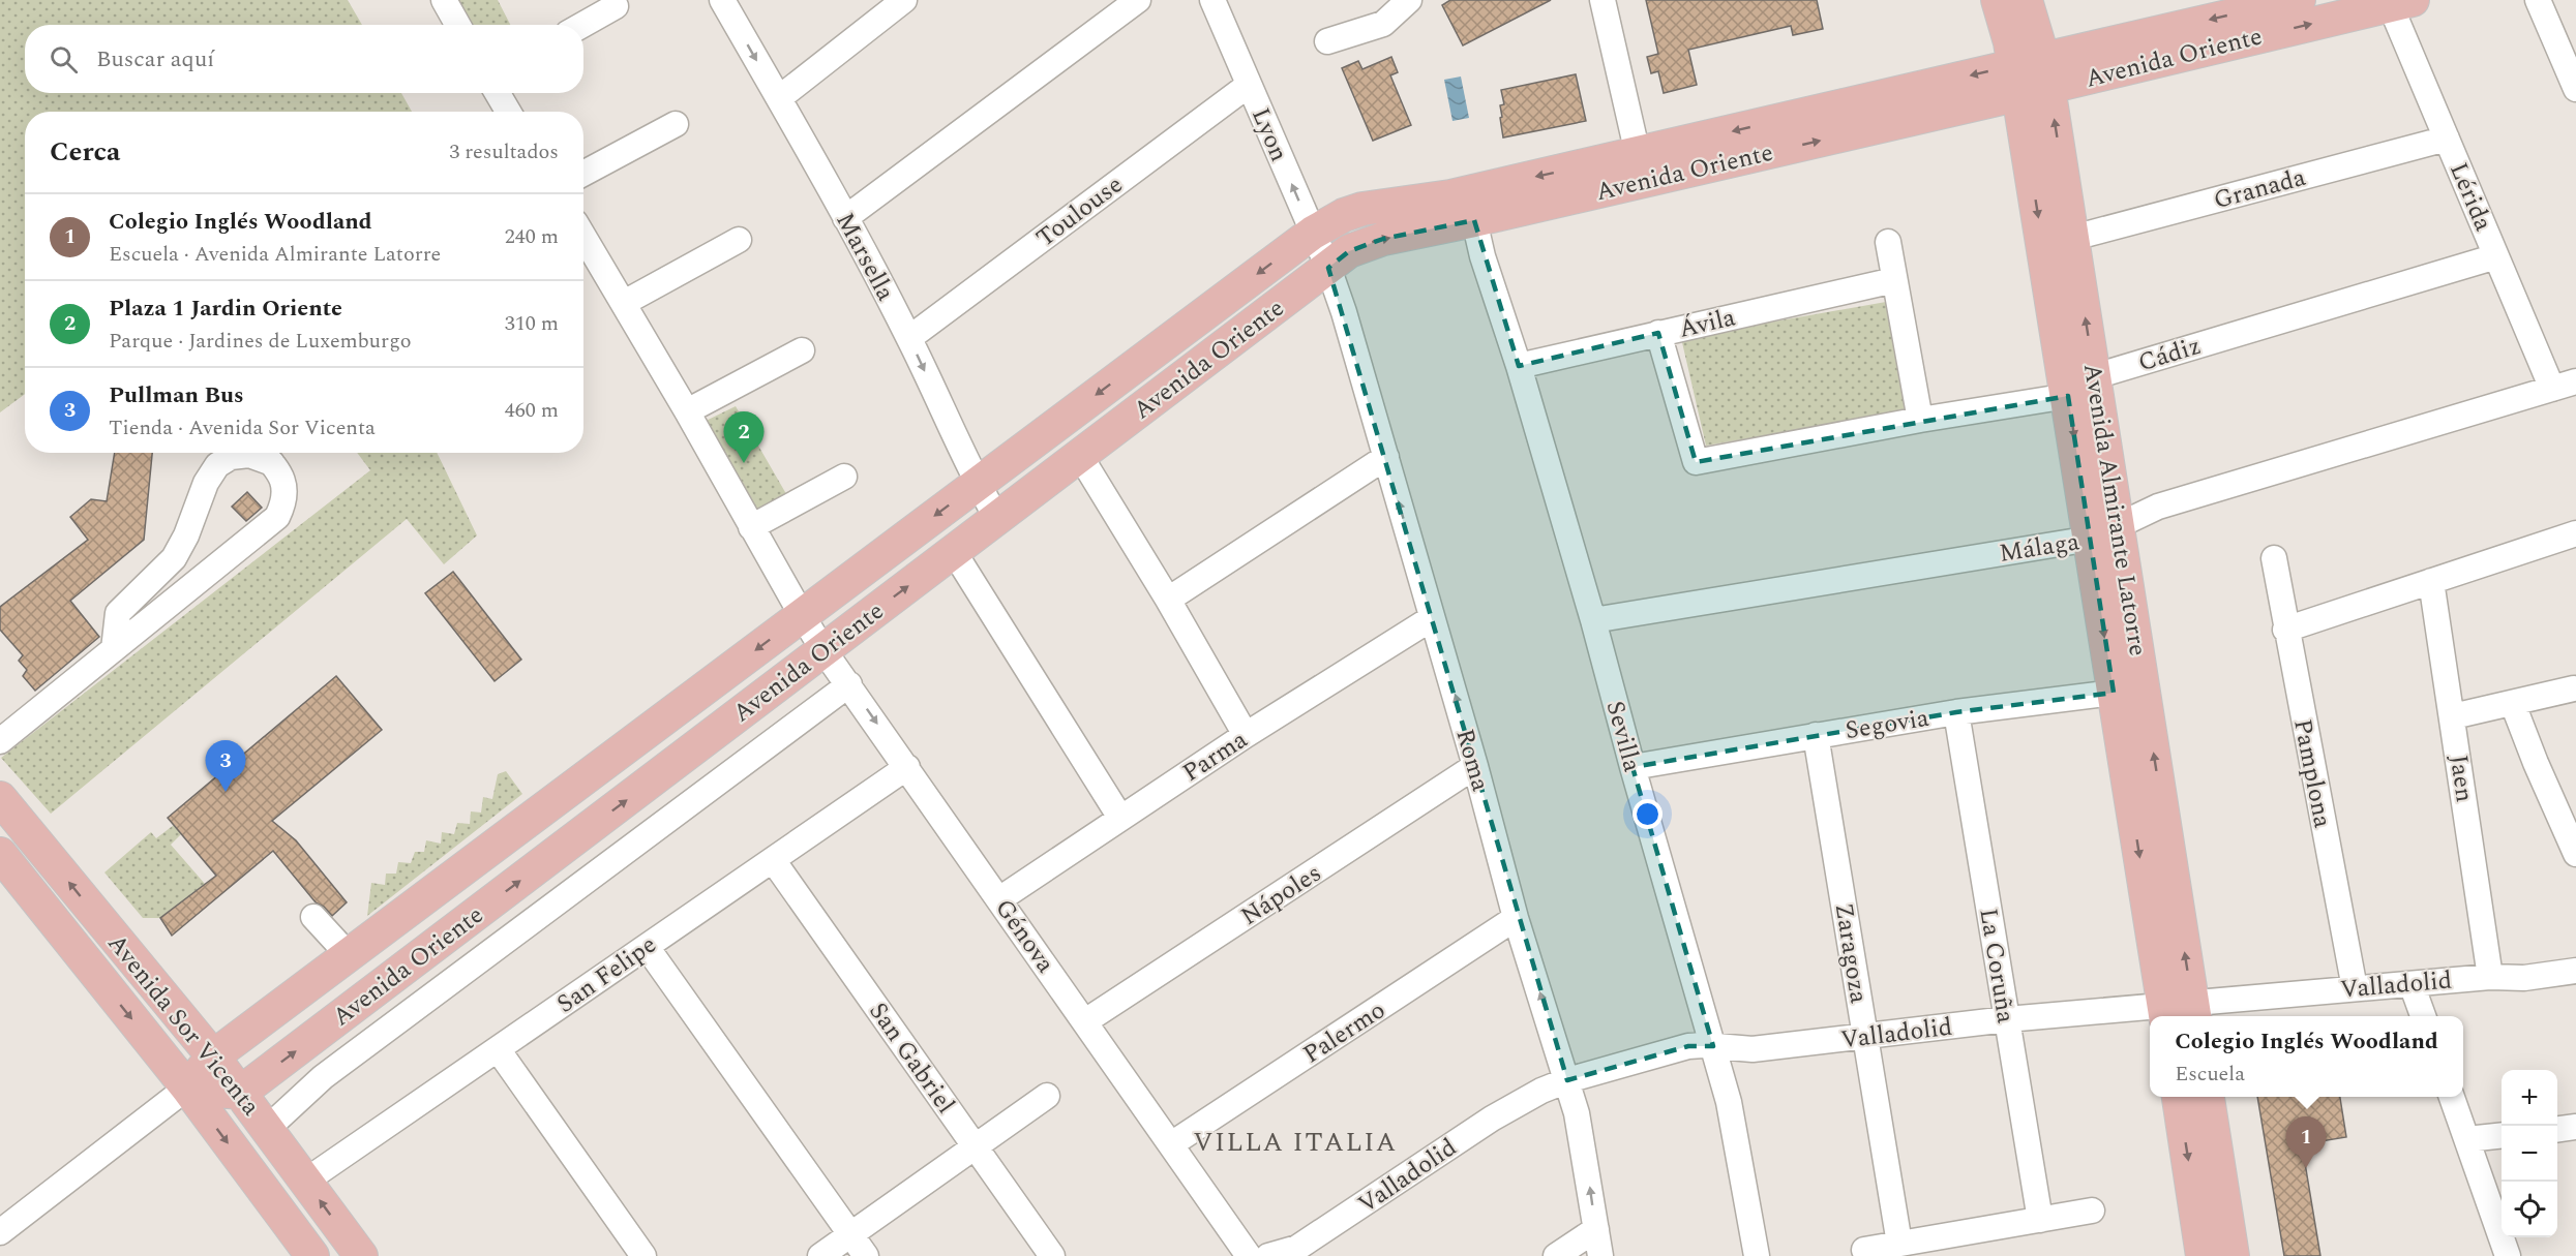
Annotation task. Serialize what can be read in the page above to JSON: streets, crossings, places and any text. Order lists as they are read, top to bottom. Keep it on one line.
{"streets":{"main road":["Avenida Oriente","Avenida Almirante Latorre","Avenida Sor Vicenta"],"street":["Lyon","Granada","Lérida","Toulouse","Marsella","Ávila","Cádiz","Málaga","Segovia","Sevilla","Parma","Roma","Pamplona","Jaen","Nápoles","Génova","Zaragoza","La Coruña","San Felipe","Valladolid","Palermo","San Gabriel"]},"crossings":[["Avenida Oriente","Lyon"],["Avenida Oriente","Lérida"],["Avenida Oriente","Marsella"],["Avenida Oriente","Avenida Almirante Latorre"],["Avenida Oriente","Sevilla"],["Avenida Oriente","Roma"],["Avenida Oriente","Génova"],["Avenida Oriente","Avenida Sor Vicenta"],["Lyon","Toulouse"],["Lyon","Roma"],["Granada","Lérida"],["Granada","Avenida Almirante Latorre"],["Lérida","Cádiz"],["Lérida","Málaga"],["Toulouse","Marsella"],["Ávila","Cádiz"],["Ávila","Sevilla"],["Cádiz","Avenida Almirante Latorre"],["Avenida Almirante Latorre","Málaga"],["Avenida Almirante Latorre","Segovia"],["Avenida Almirante Latorre","Valladolid"],["Málaga","Sevilla"],["Segovia","Sevilla"],["Segovia","Zaragoza"],["Segovia","La Coruña"],["Sevilla","Valladolid"],["Parma","Roma"],["Parma","Génova"],["Roma","Nápoles"],["Roma","Valladolid"],["Roma","Palermo"],["Pamplona","Valladolid"],["Jaen","Valladolid"],["Nápoles","Génova"],["Génova","San Felipe"],["Génova","Palermo"],["Zaragoza","Valladolid"],["La Coruña","Valladolid"],["San Felipe","Avenida Sor Vicenta"],["San Felipe","San Gabriel"]],"one_way":["Lyon","Marsella","Roma"],"districts":["VILLA ITALIA"],"page":{"search":"Buscar aquí","heading":["Cerca","3 resultados"],"list":[{"mark":"1","name":"Colegio Inglés Woodland","note":"Escuela · Avenida Almirante Latorre","value":"240 m"},{"mark":"2","name":"Plaza 1 Jardin Oriente","note":"Parque · Jardines de Luxemburgo","value":"310 m"},{"mark":"3","name":"Pullman Bus","note":"Tienda · Avenida Sor Vicenta","value":"460 m"}],"pins":["2","3","1"],"popup":["Colegio Inglés Woodland","Escuela"],"map_buttons":["+","−"]}}
